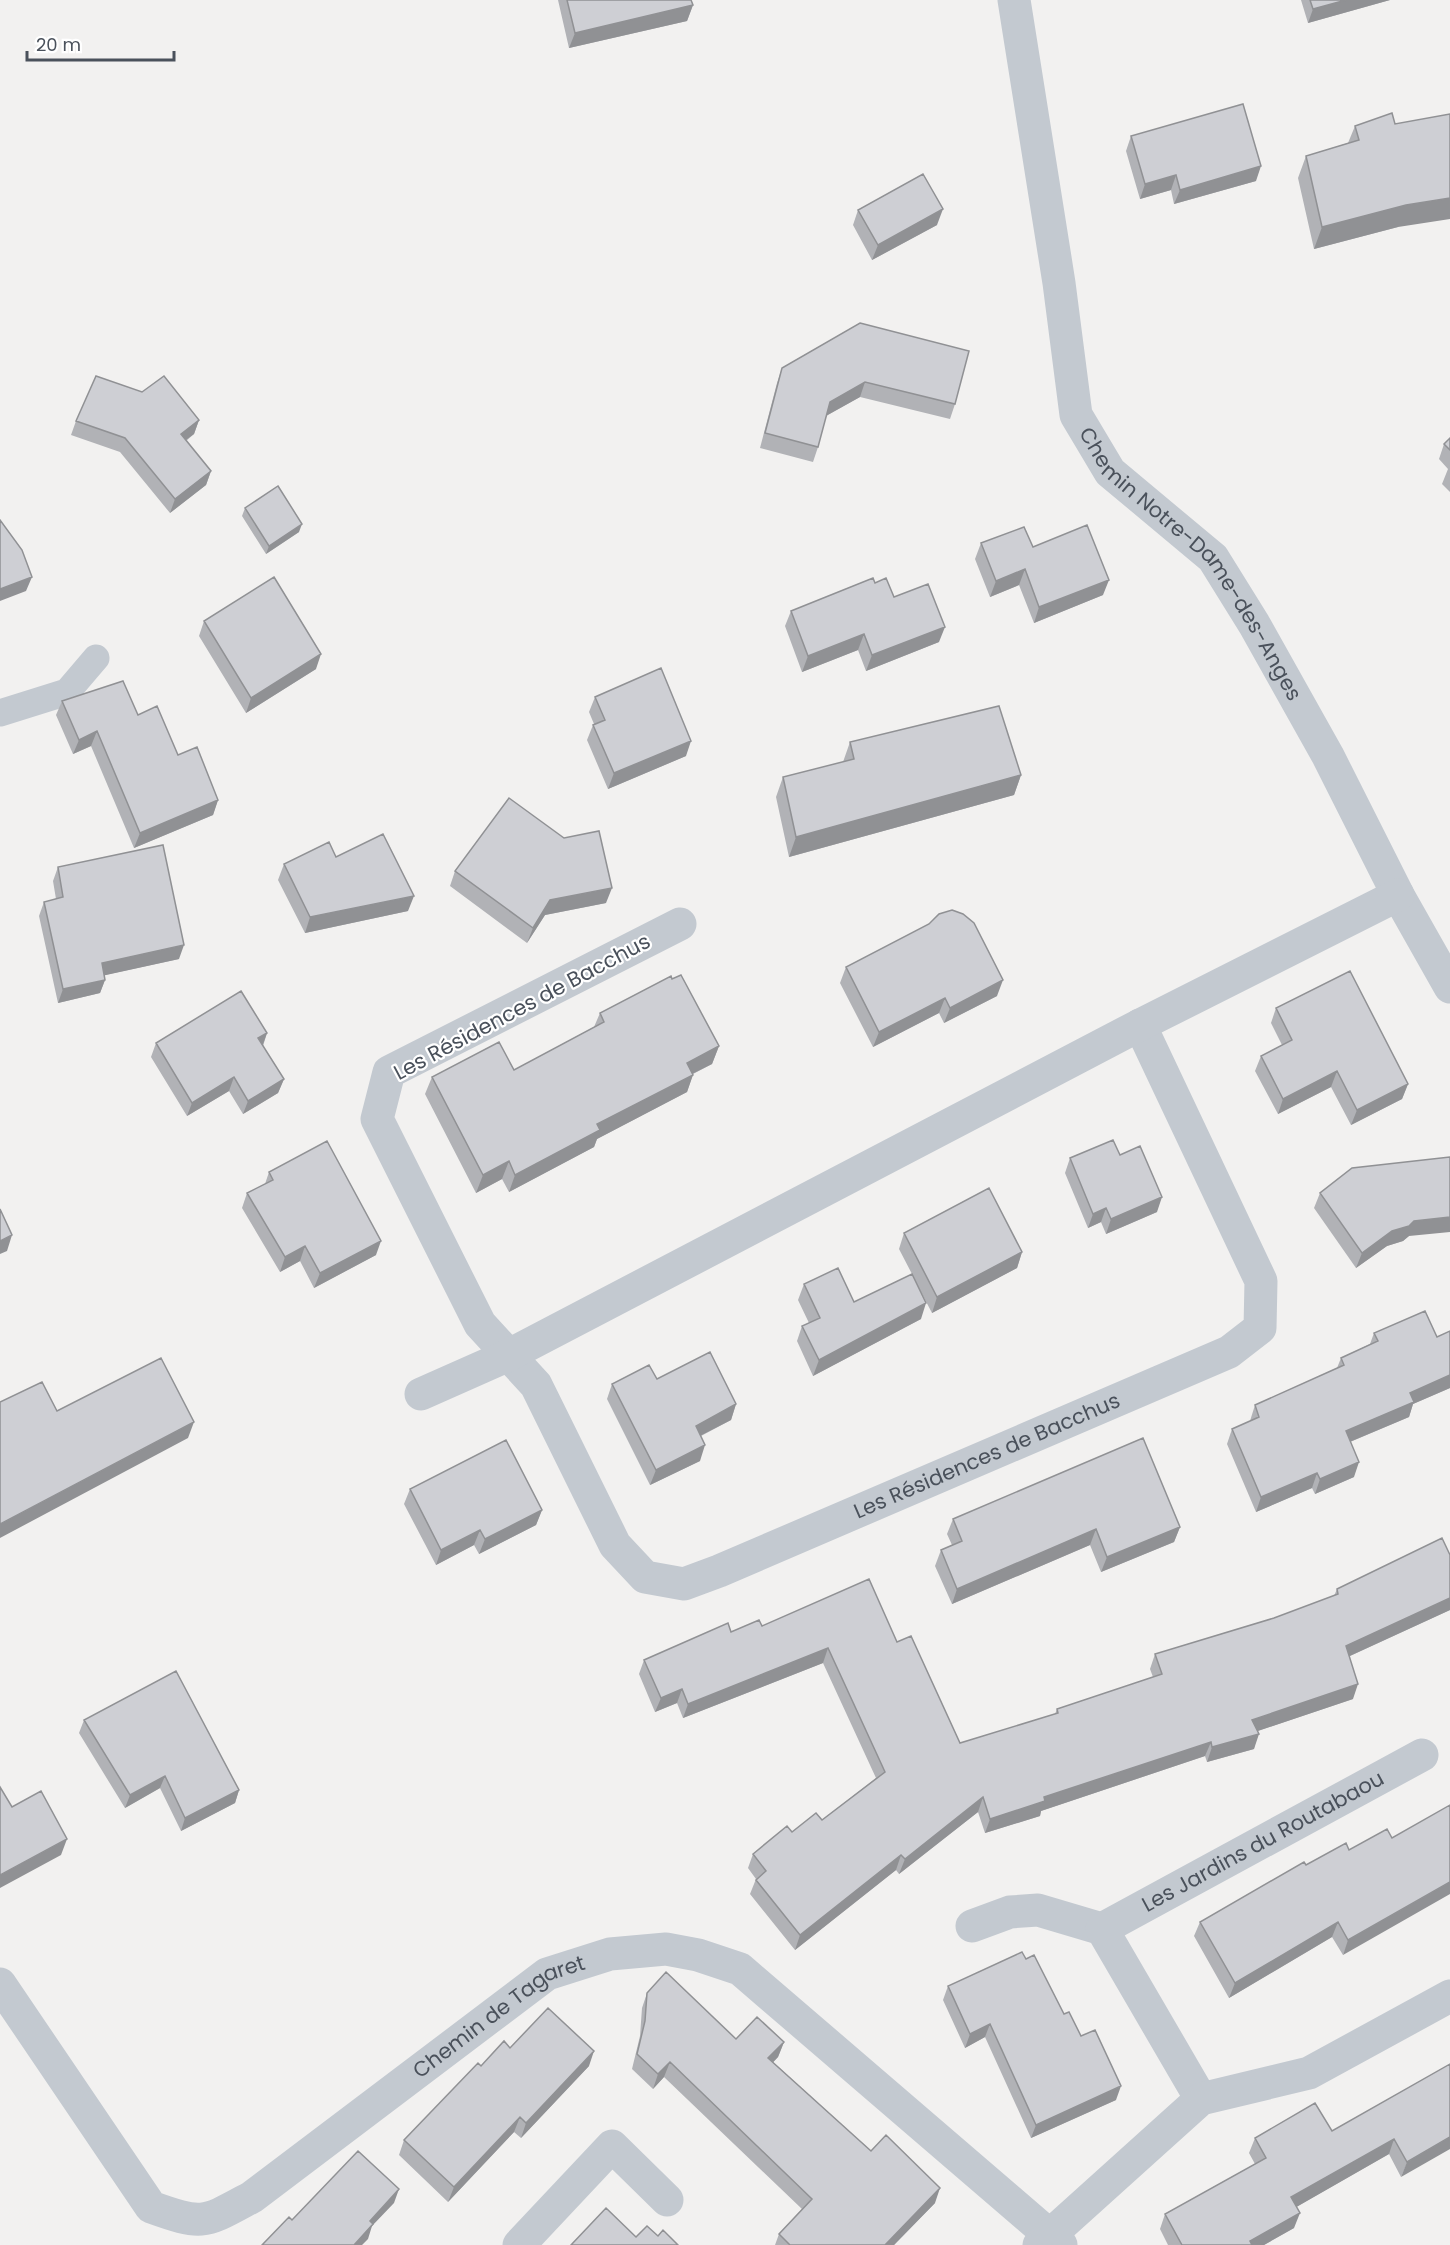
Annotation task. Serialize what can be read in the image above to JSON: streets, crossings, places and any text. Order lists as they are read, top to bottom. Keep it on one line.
{"streets":{"street":["Chemin Notre-Dame-des-Anges","Les Résidences de Bacchus","Les Jardins du Routabaou","Chemin de Tagaret"]},"scale_bar":"20 m"}
